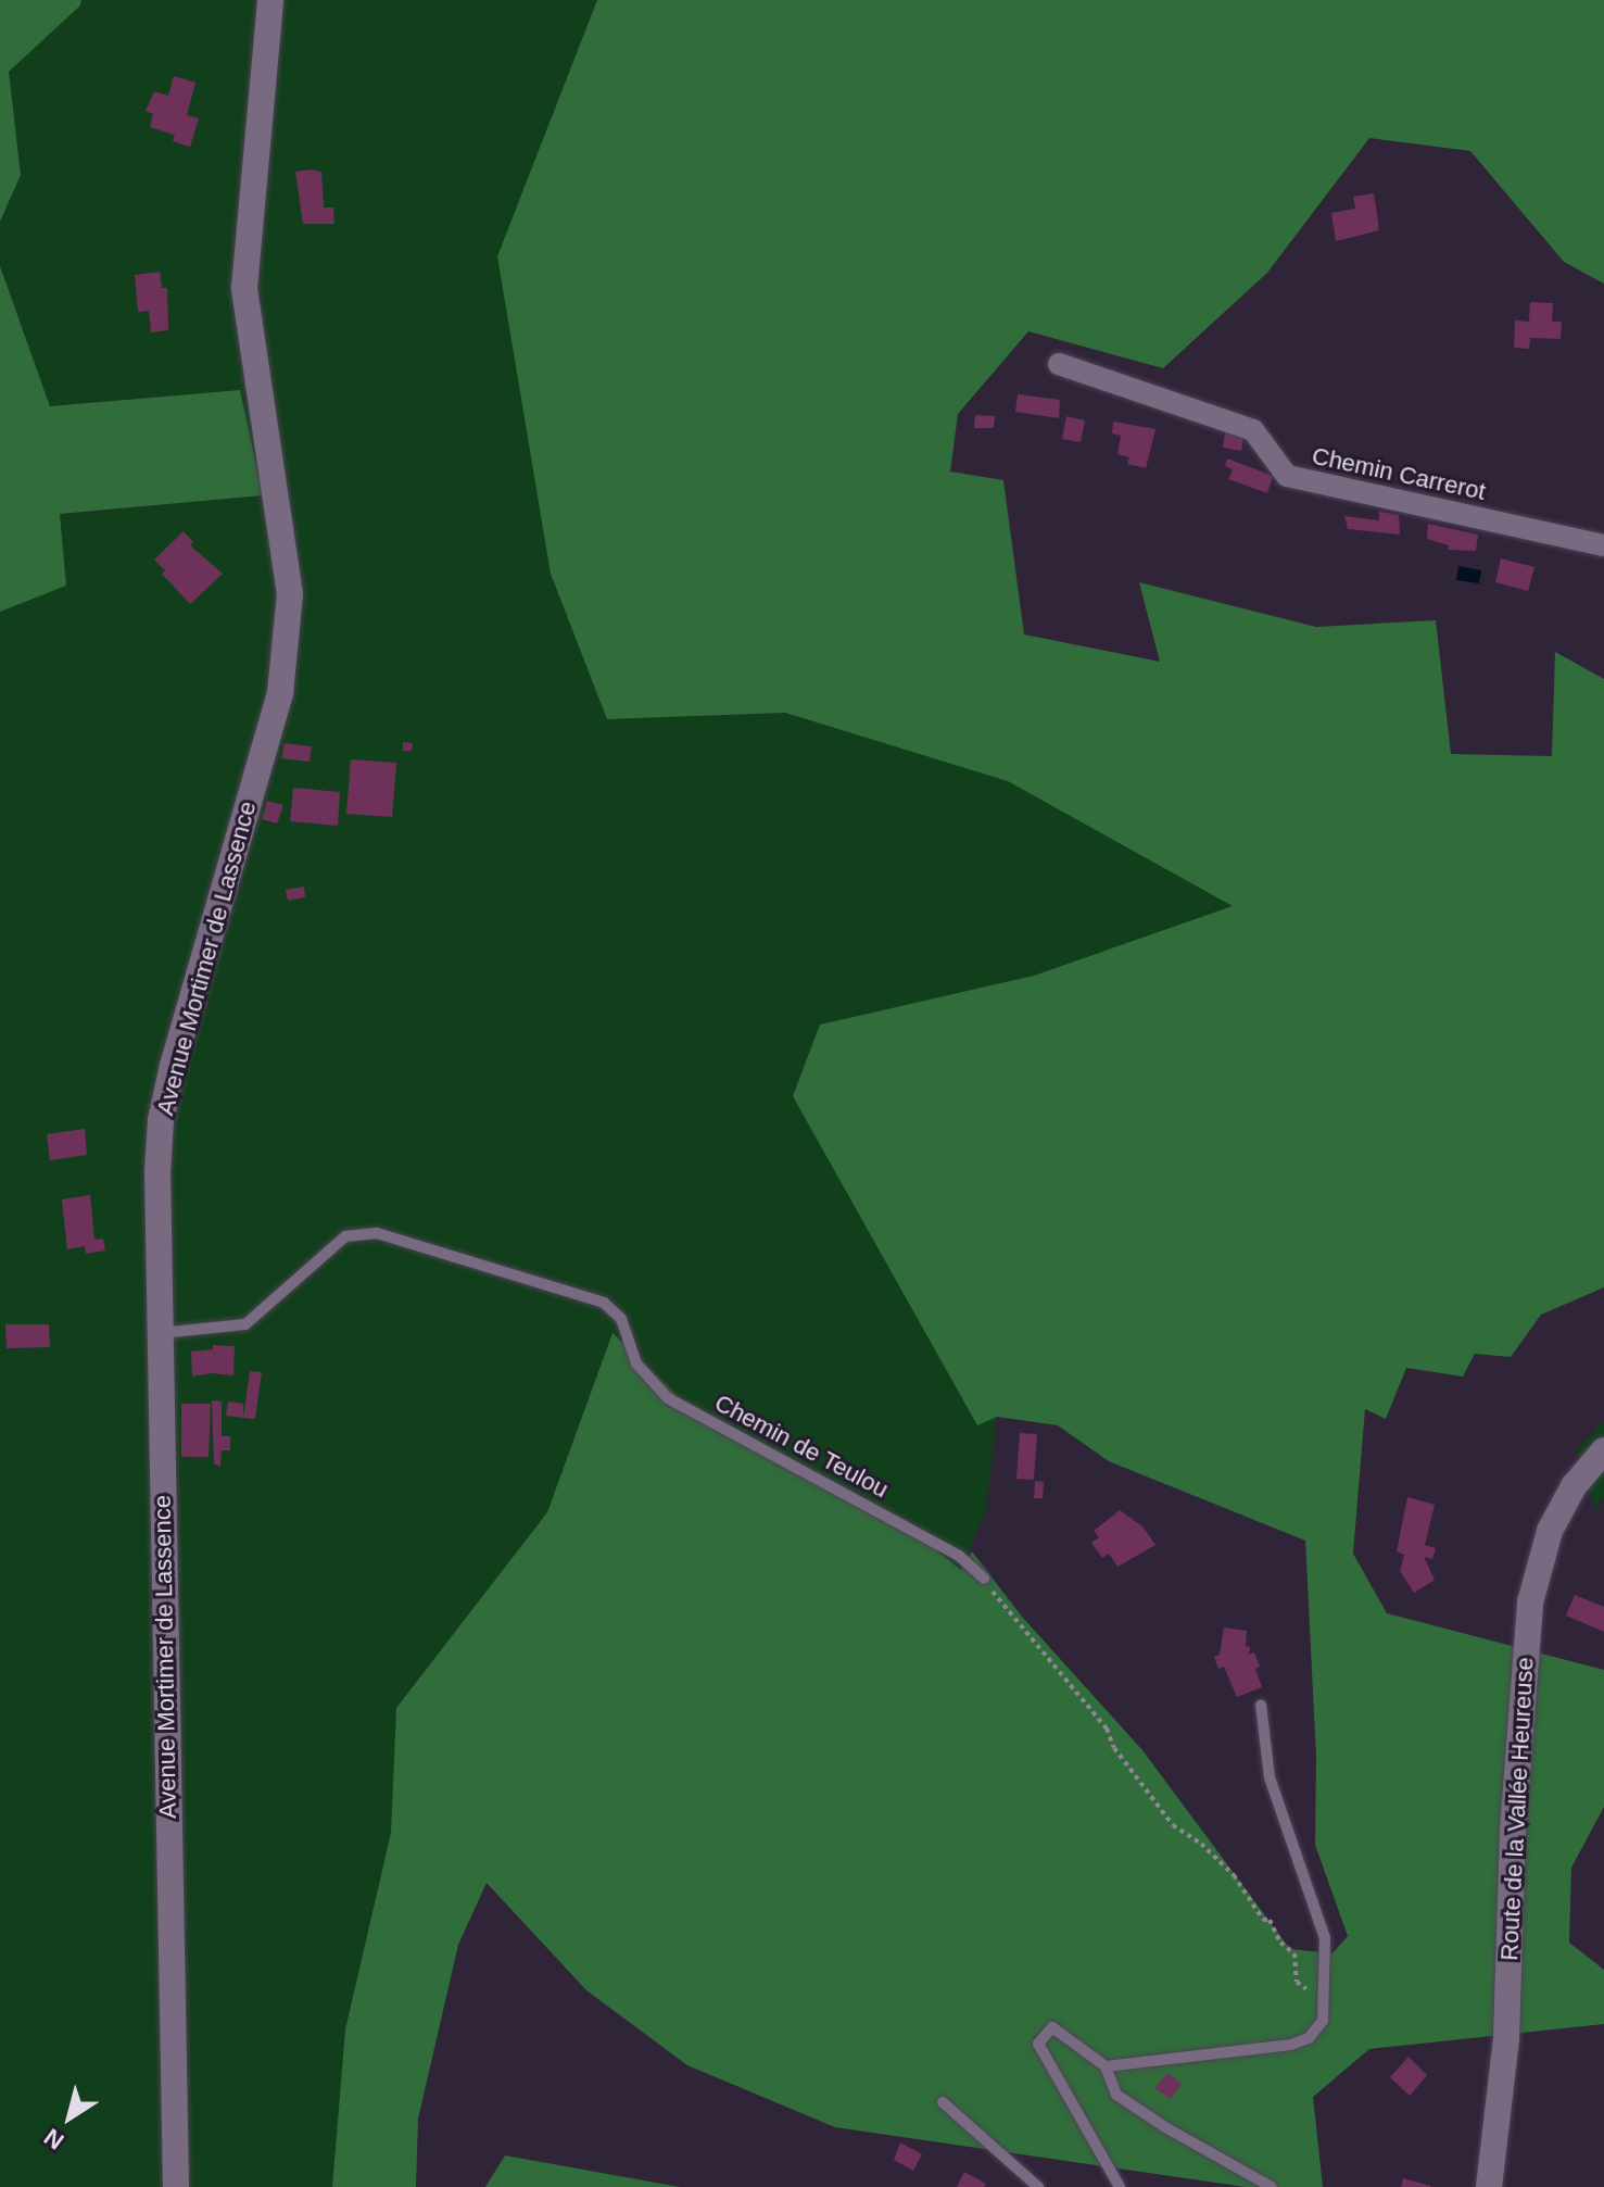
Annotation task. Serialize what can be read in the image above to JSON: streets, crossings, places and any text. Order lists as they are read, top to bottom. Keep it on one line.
{"streets":{"street":["Chemin Carrerot","Avenue Mortimer de Lassence","Route de la Vallée Heureuse"],"lane":["Chemin de Teulou"]},"crossings":[["Avenue Mortimer de Lassence","Chemin de Teulou"]],"north":"bottom left"}
